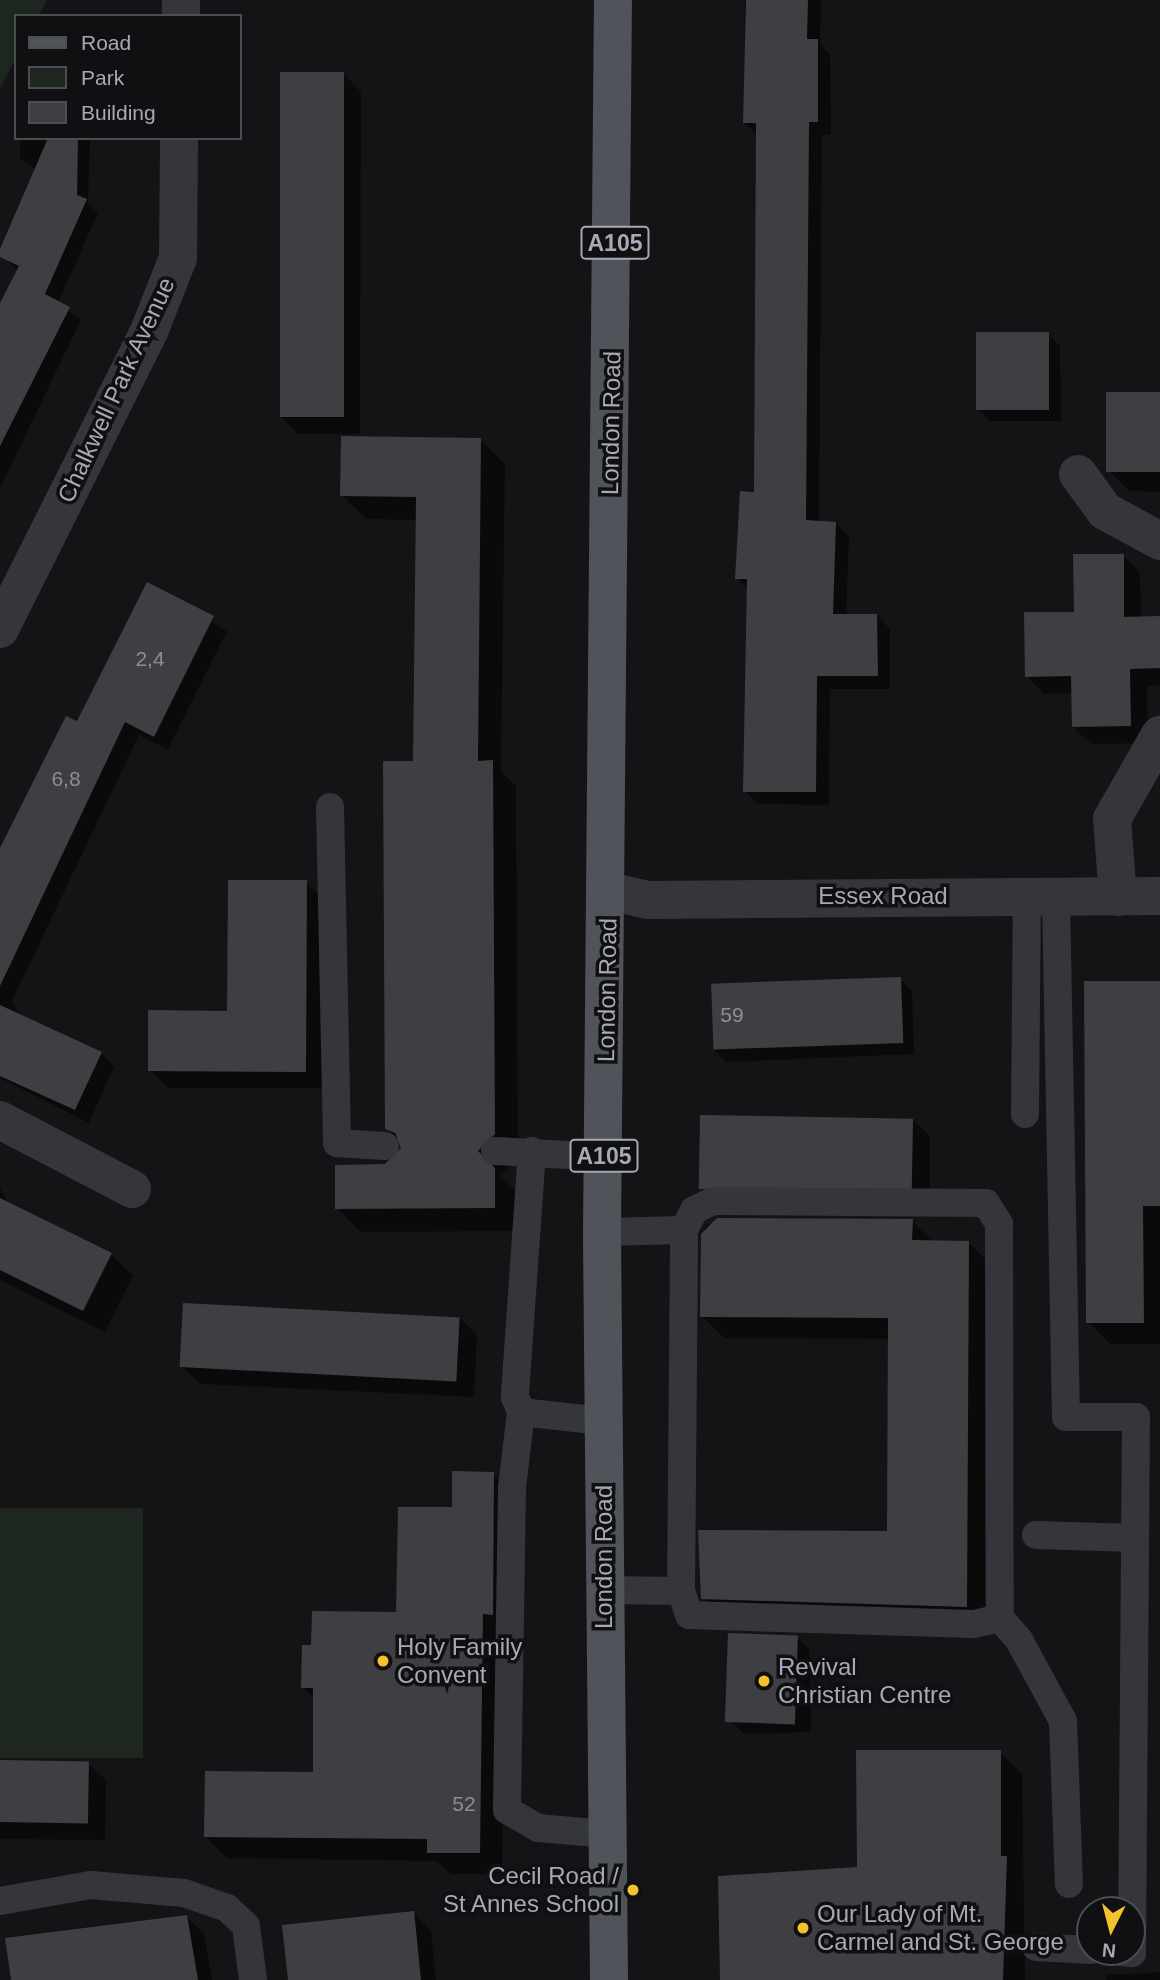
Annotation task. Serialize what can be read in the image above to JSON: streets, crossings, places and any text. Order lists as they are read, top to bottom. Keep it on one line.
{"streets":{"main road":["A105","London Road"],"street":["Chalkwell Park Avenue","Essex Road"]},"crossings":[["London Road","Essex Road"]],"places":["Holy Family Convent","Revival Christian Centre","Cecil Road / St Annes School","Our Lady of Mt. Carmel and St. George"],"house_numbers":["2,4","6,8","59","52"],"legend":["Road","Park","Building"],"north":"bottom"}
